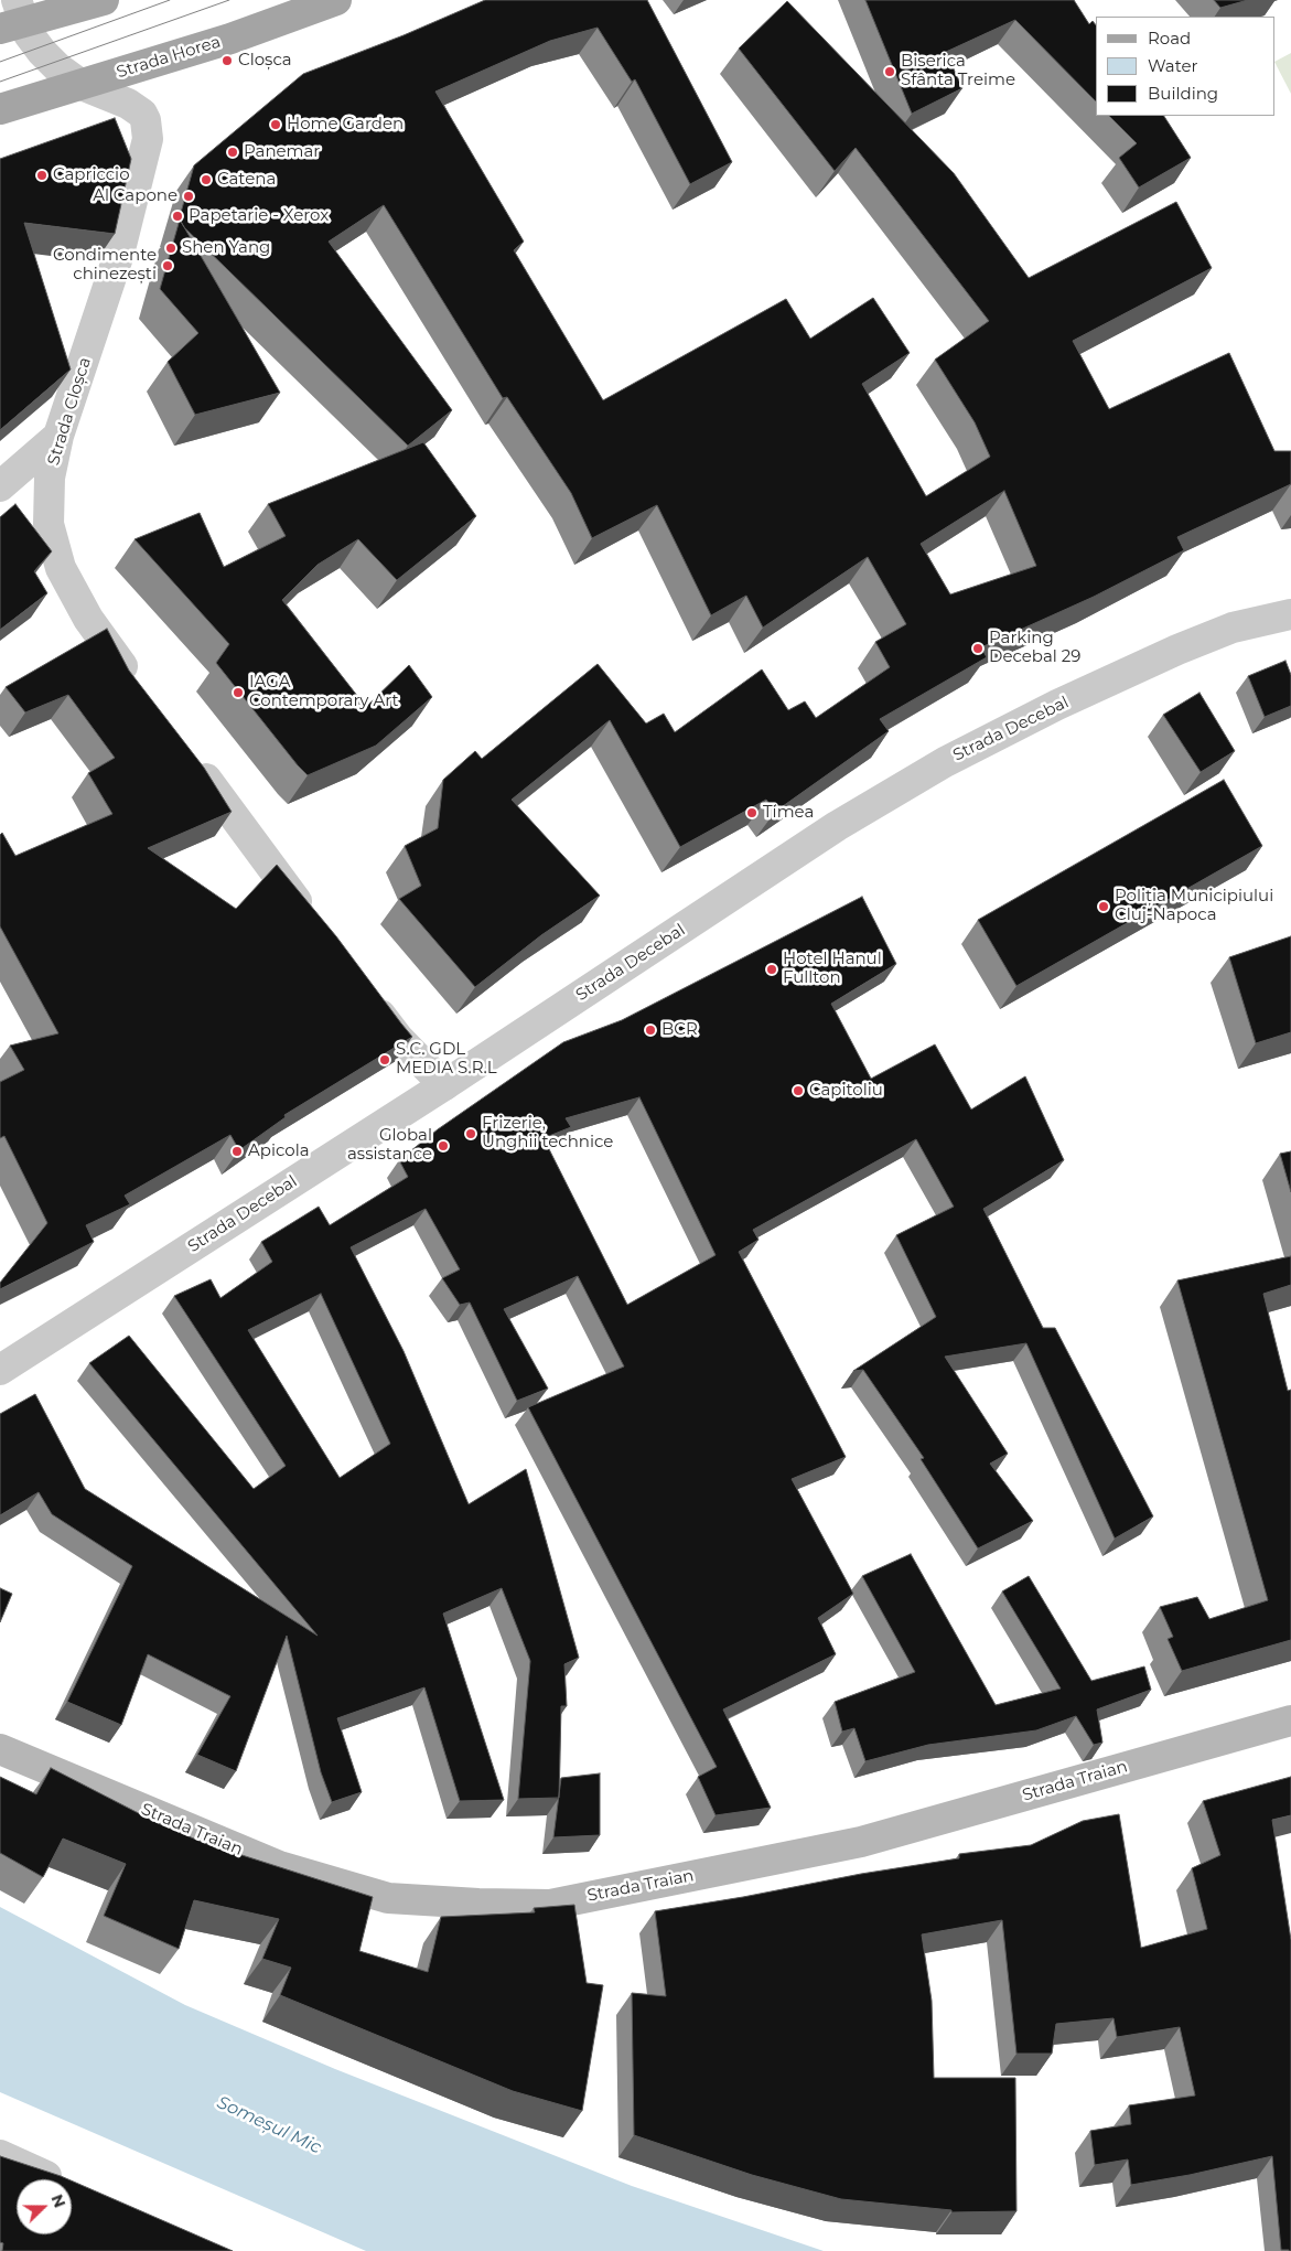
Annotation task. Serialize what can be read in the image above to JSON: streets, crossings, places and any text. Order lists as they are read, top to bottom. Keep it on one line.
{"streets":{"main road":["Strada Horea","Strada Traian"],"street":["Strada Cloșca","Strada Decebal"]},"crossings":[["Strada Horea","Strada Cloșca"]],"water":["Someșul Mic"],"places":["Cloșca","Biserica Sfânta Treime","Home Garden","Panemar","Capriccio","Catena","Al Capone","Papetarie - Xerox","Shen Yang","Condimente chinezești","Parking Decebal 29","IAGA Contemporary Art","Timea","Poliția Municipiului Cluj-Napoca","Hotel Hanul Fullton","BCR","S.C. GDL MEDIA S.R.L","Capitoliu","Frizerie, Unghii technice","Global assistance","Apicola"],"legend":["Road","Water","Building"],"north":"right"}
